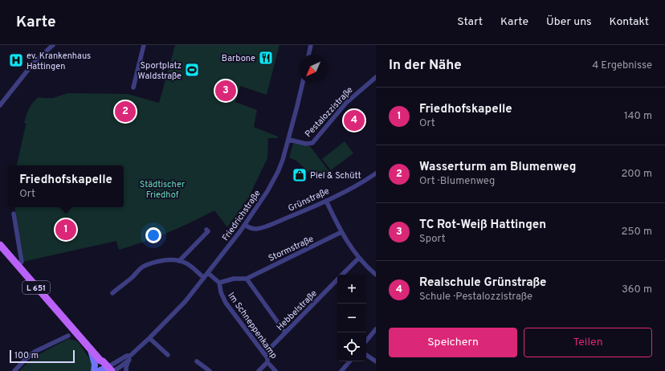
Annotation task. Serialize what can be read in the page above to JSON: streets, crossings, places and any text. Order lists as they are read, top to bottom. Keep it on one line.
{"streets":{"main road":["L 651"],"street":["Pestalozzistraße","Grünstraße","Friedrichstraße","Stormstraße","Hebbelstraße","Im Schneppenkamp"]},"crossings":[["Pestalozzistraße","Friedrichstraße"],["Grünstraße","Friedrichstraße"],["Friedrichstraße","L 651"],["Stormstraße","Im Schneppenkamp"],["Hebbelstraße","Im Schneppenkamp"]],"parks":["Städtischer Friedhof"],"places":{"restaurant":["Barbone"],"hospital":["ev. Krankenhaus Hattingen"],"sports":["Sportplatz Waldstraße"],"shop":["Piel & Schütt"]},"scale_bar":"100 m","north":"bottom left","page":{"header":"Karte","nav":["Start","Karte","Über uns","Kontakt"],"heading":["In der Nähe","4 Ergebnisse"],"pins":["3","2","4","1"],"list":[{"mark":"1","name":"Friedhofskapelle","note":"Ort","value":"140 m"},{"mark":"2","name":"Wasserturm am Blumenweg","note":"Ort · Blumenweg","value":"200 m"},{"mark":"3","name":"TC Rot-Weiß Hattingen","note":"Sport","value":"250 m"},{"mark":"4","name":"Realschule Grünstraße","note":"Schule · Pestalozzistraße","value":"360 m"}],"popup":["Friedhofskapelle","Ort"],"map_buttons":["+","−"],"buttons":["Speichern","Teilen"],"scale":"100 m"}}
